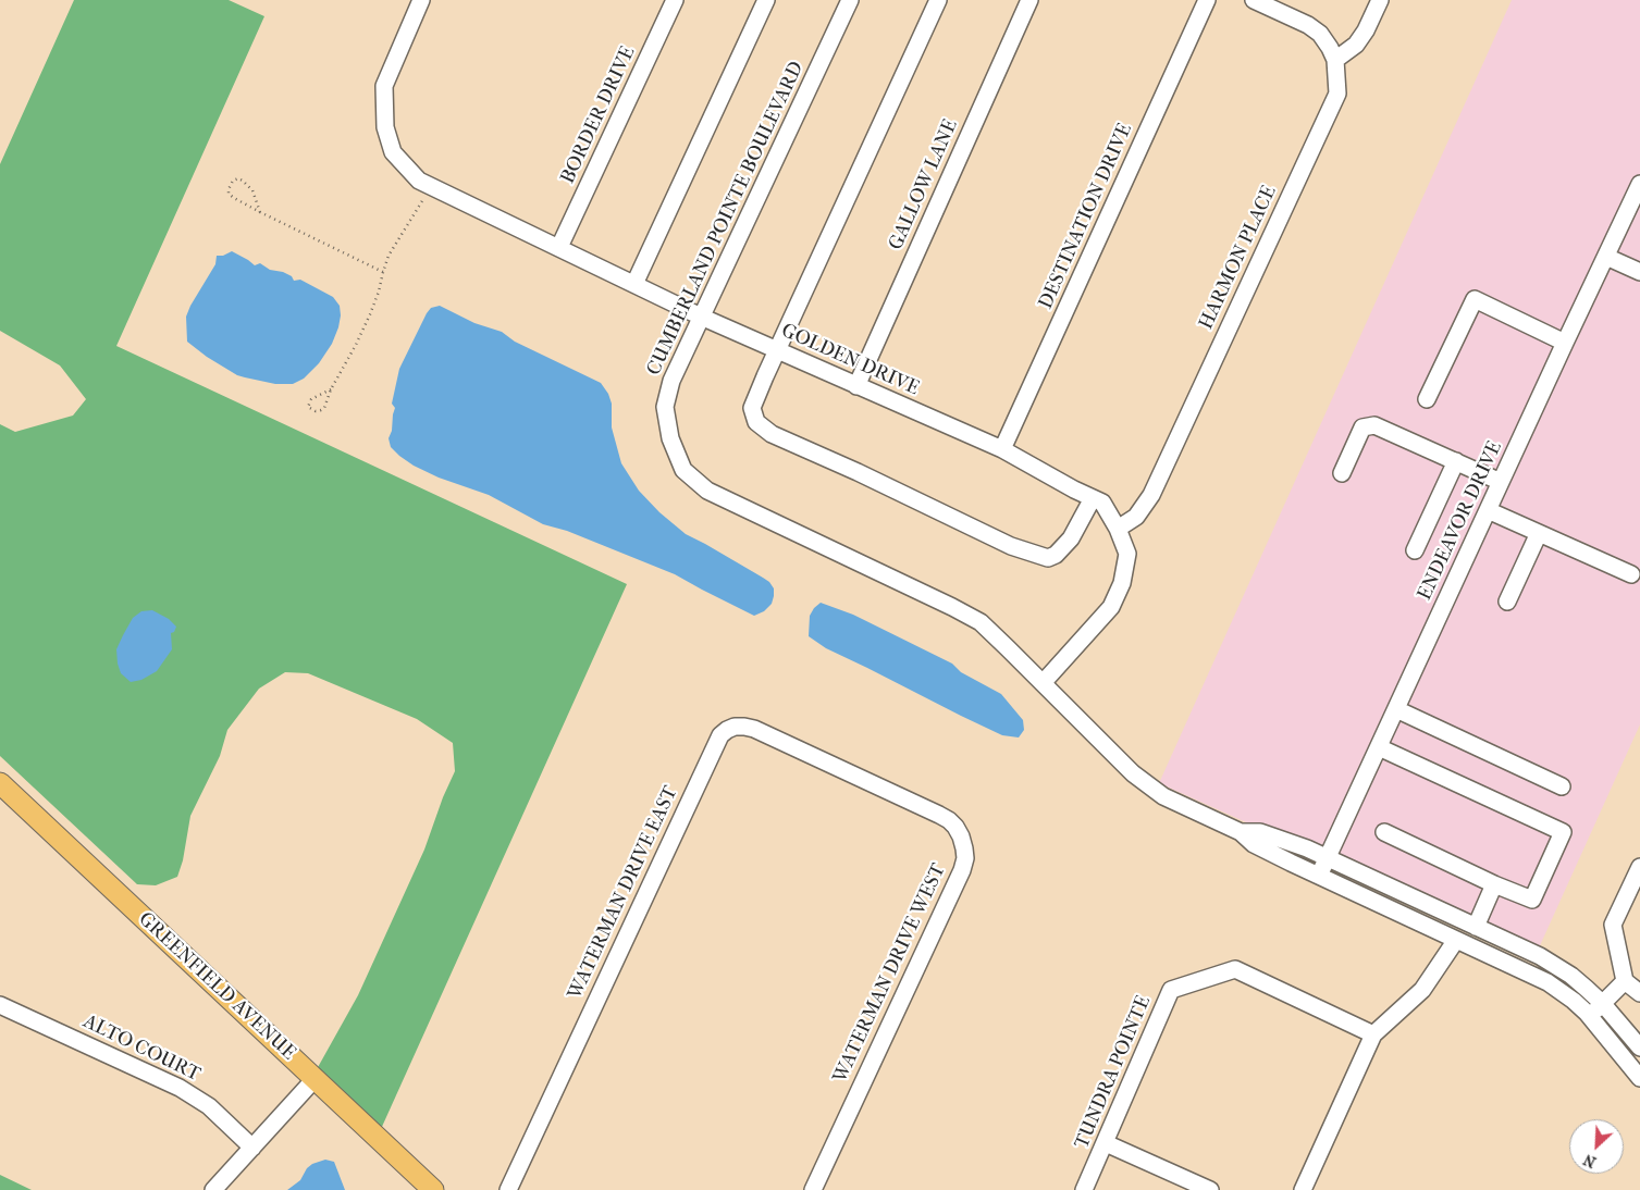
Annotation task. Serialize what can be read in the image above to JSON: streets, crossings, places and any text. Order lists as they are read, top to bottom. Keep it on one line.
{"streets":{"main road":["GREENFIELD AVENUE"],"street":["BORDER DRIVE","GALLOW LANE","DESTINATION DRIVE","CUMBERLAND POINTE BOULEVARD","HARMON PLACE","GOLDEN DRIVE","ENDEAVOR DRIVE","WATERMAN DRIVE EAST","WATERMAN DRIVE WEST","ALTO COURT","TUNDRA POINTE"]},"crossings":[["BORDER DRIVE","GOLDEN DRIVE"],["GALLOW LANE","GOLDEN DRIVE"],["DESTINATION DRIVE","GOLDEN DRIVE"],["CUMBERLAND POINTE BOULEVARD","GOLDEN DRIVE"],["CUMBERLAND POINTE BOULEVARD","ENDEAVOR DRIVE"],["HARMON PLACE","GOLDEN DRIVE"],["WATERMAN DRIVE EAST","WATERMAN DRIVE WEST"]],"north":"bottom left"}
